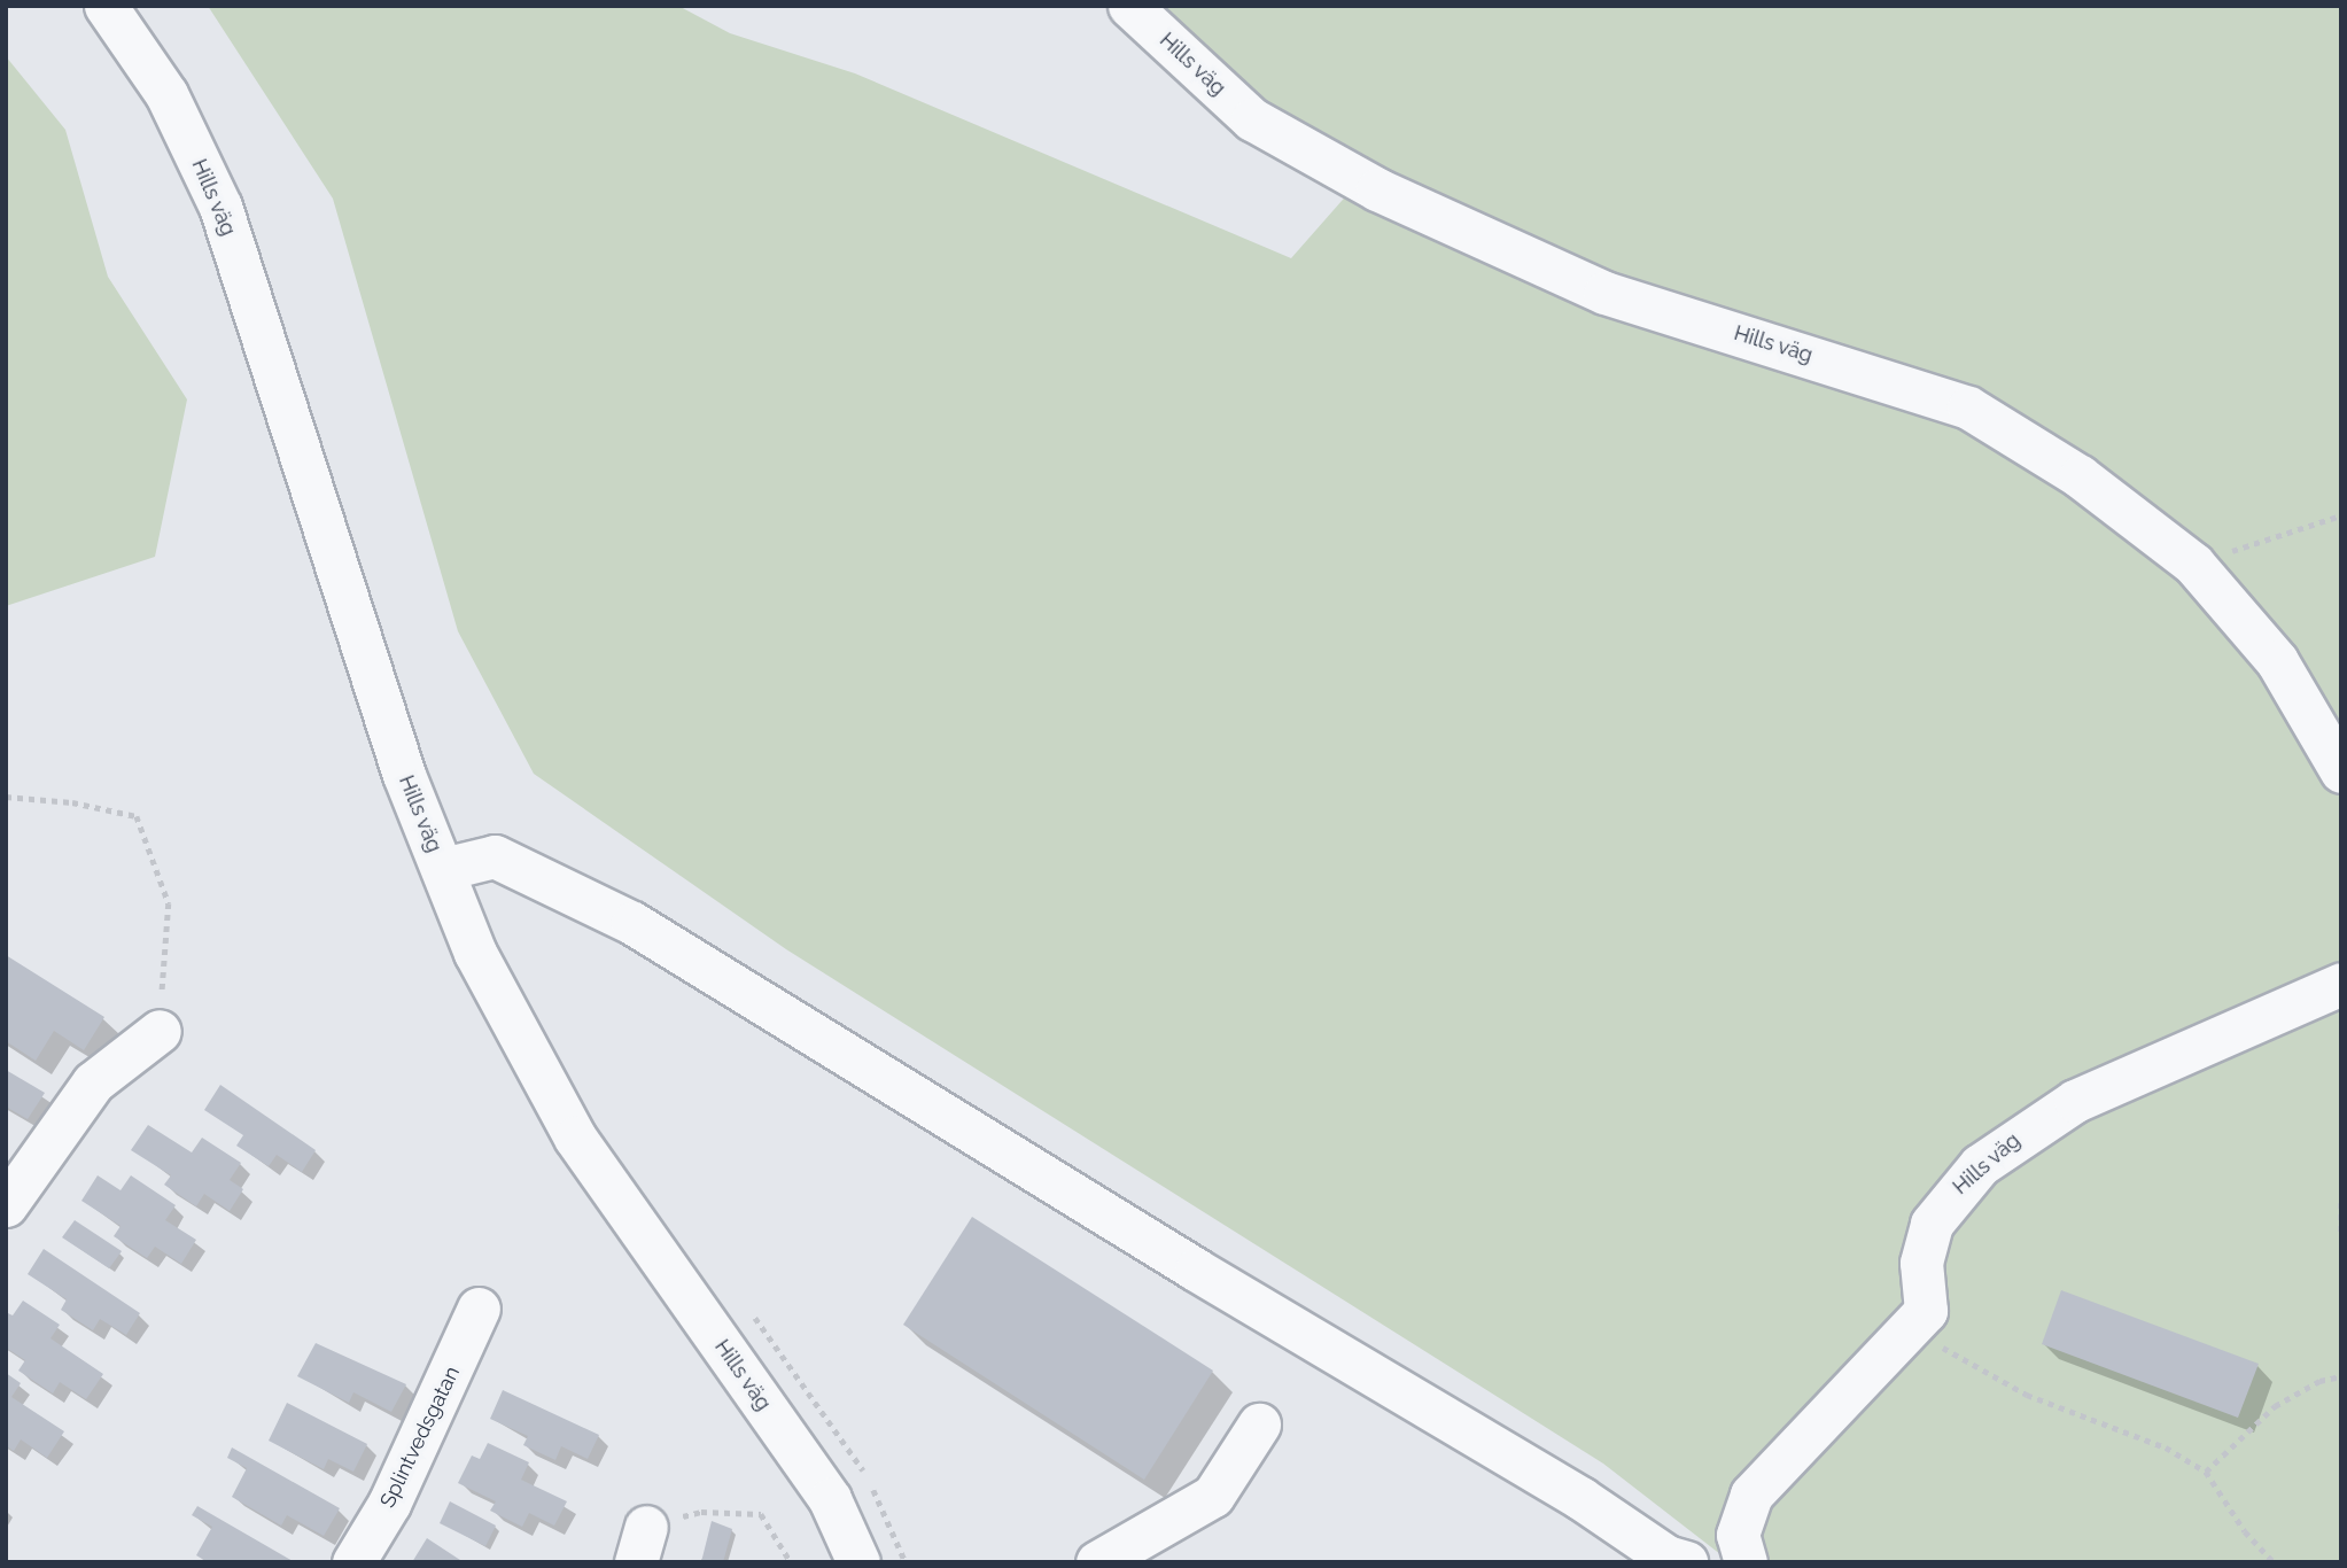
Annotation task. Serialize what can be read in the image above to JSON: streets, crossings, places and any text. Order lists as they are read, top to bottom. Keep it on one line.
{"streets":{"street":["Hills väg","Splintvedsgatan"]}}
